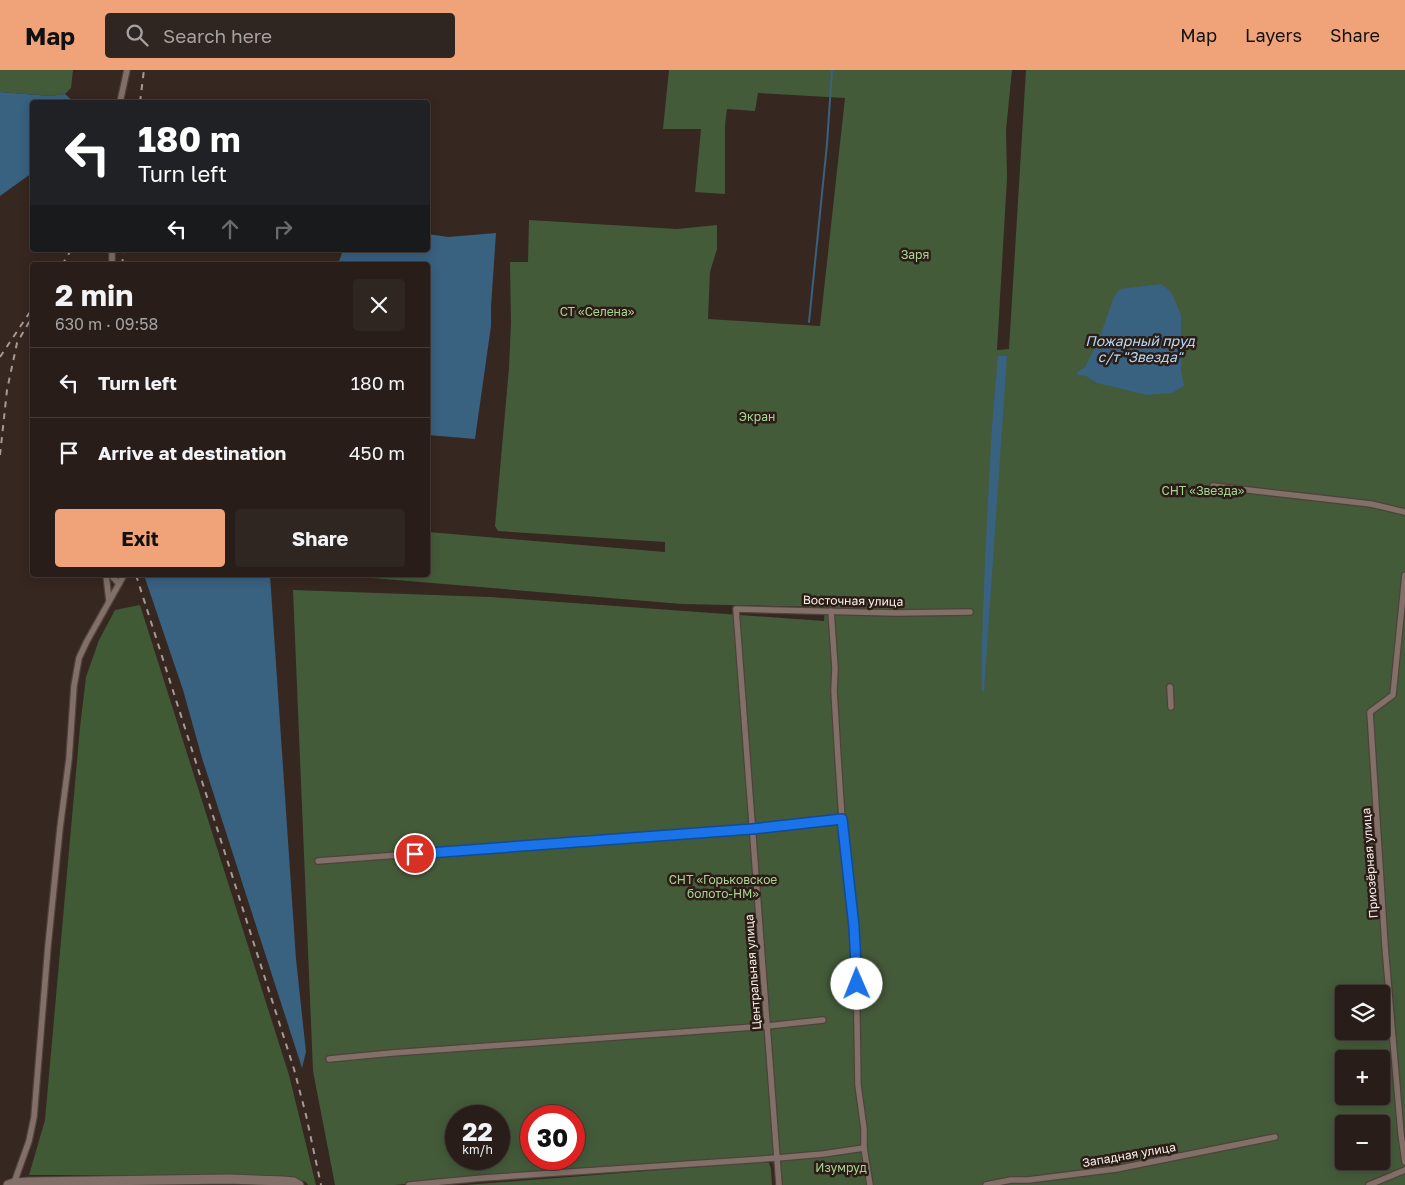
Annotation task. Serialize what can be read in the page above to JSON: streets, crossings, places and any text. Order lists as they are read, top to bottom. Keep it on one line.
{"streets":{"street":["Восточная улица","Приозёрная улица","Центральная улица","Западная улица"]},"crossings":[["Восточная улица","Центральная улица"]],"water":["Пожарный пруд с/т \"Звезда\""],"parks":["Заря","СТ «Селена»","Экран","СНТ «Звезда»","СНТ «Горьковское болото-НМ»","Изумруд"],"page":{"header":"Map","search":"Search here","nav":["Map","Layers","Share"],"turn":["180 m","Turn left"],"heading":["2 min","630 m · 09:58"],"list":[{"name":"Turn left","value":"180 m"},{"name":"Arrive at destination","value":"450 m"}],"buttons":["Exit","Share"],"map_buttons":["+","−"],"speed":"22 km/h","limit":"30"}}
